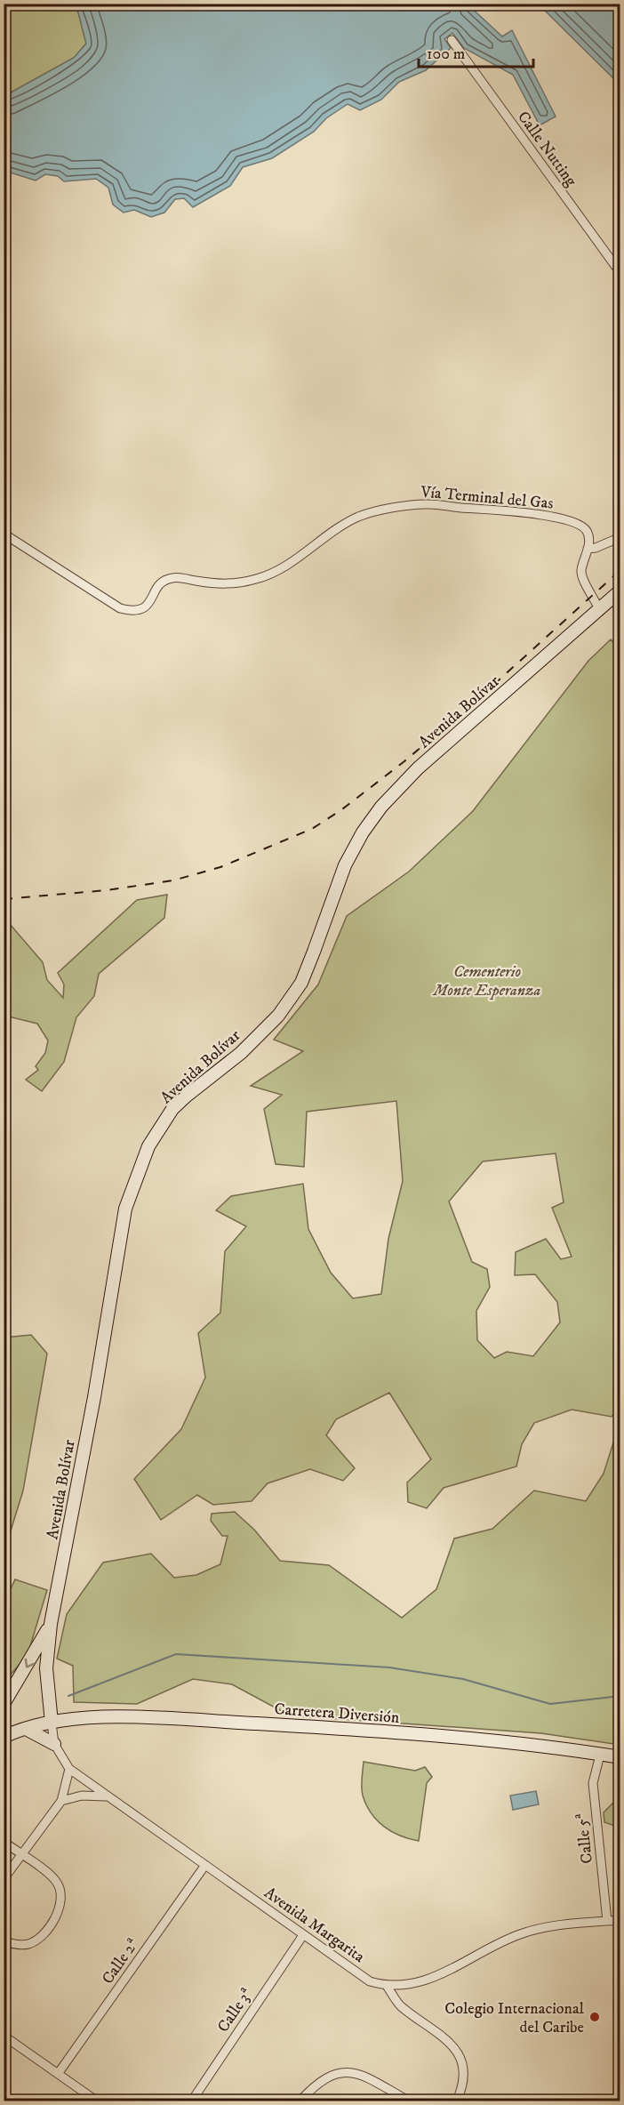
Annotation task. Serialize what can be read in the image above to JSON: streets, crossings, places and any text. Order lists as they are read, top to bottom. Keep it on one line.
{"streets":{"main road":["Avenida Bolívar","Carretera Diversión"],"street":["Calle Nutting","Vía Terminal del Gas","Calle 5ª","Avenida Margarita","Calle 2ª","Calle 3ª"]},"crossings":[["Vía Terminal del Gas","Avenida Bolívar"],["Avenida Bolívar","Carretera Diversión"],["Avenida Bolívar","Avenida Margarita"],["Carretera Diversión","Calle 5ª"],["Carretera Diversión","Avenida Margarita"],["Calle 5ª","Avenida Margarita"],["Avenida Margarita","Calle 2ª"],["Avenida Margarita","Calle 3ª"]],"parks":["Cementerio Monte Esperanza"],"places":["Colegio Internacional del Caribe"],"scale_bar":"100 m"}
